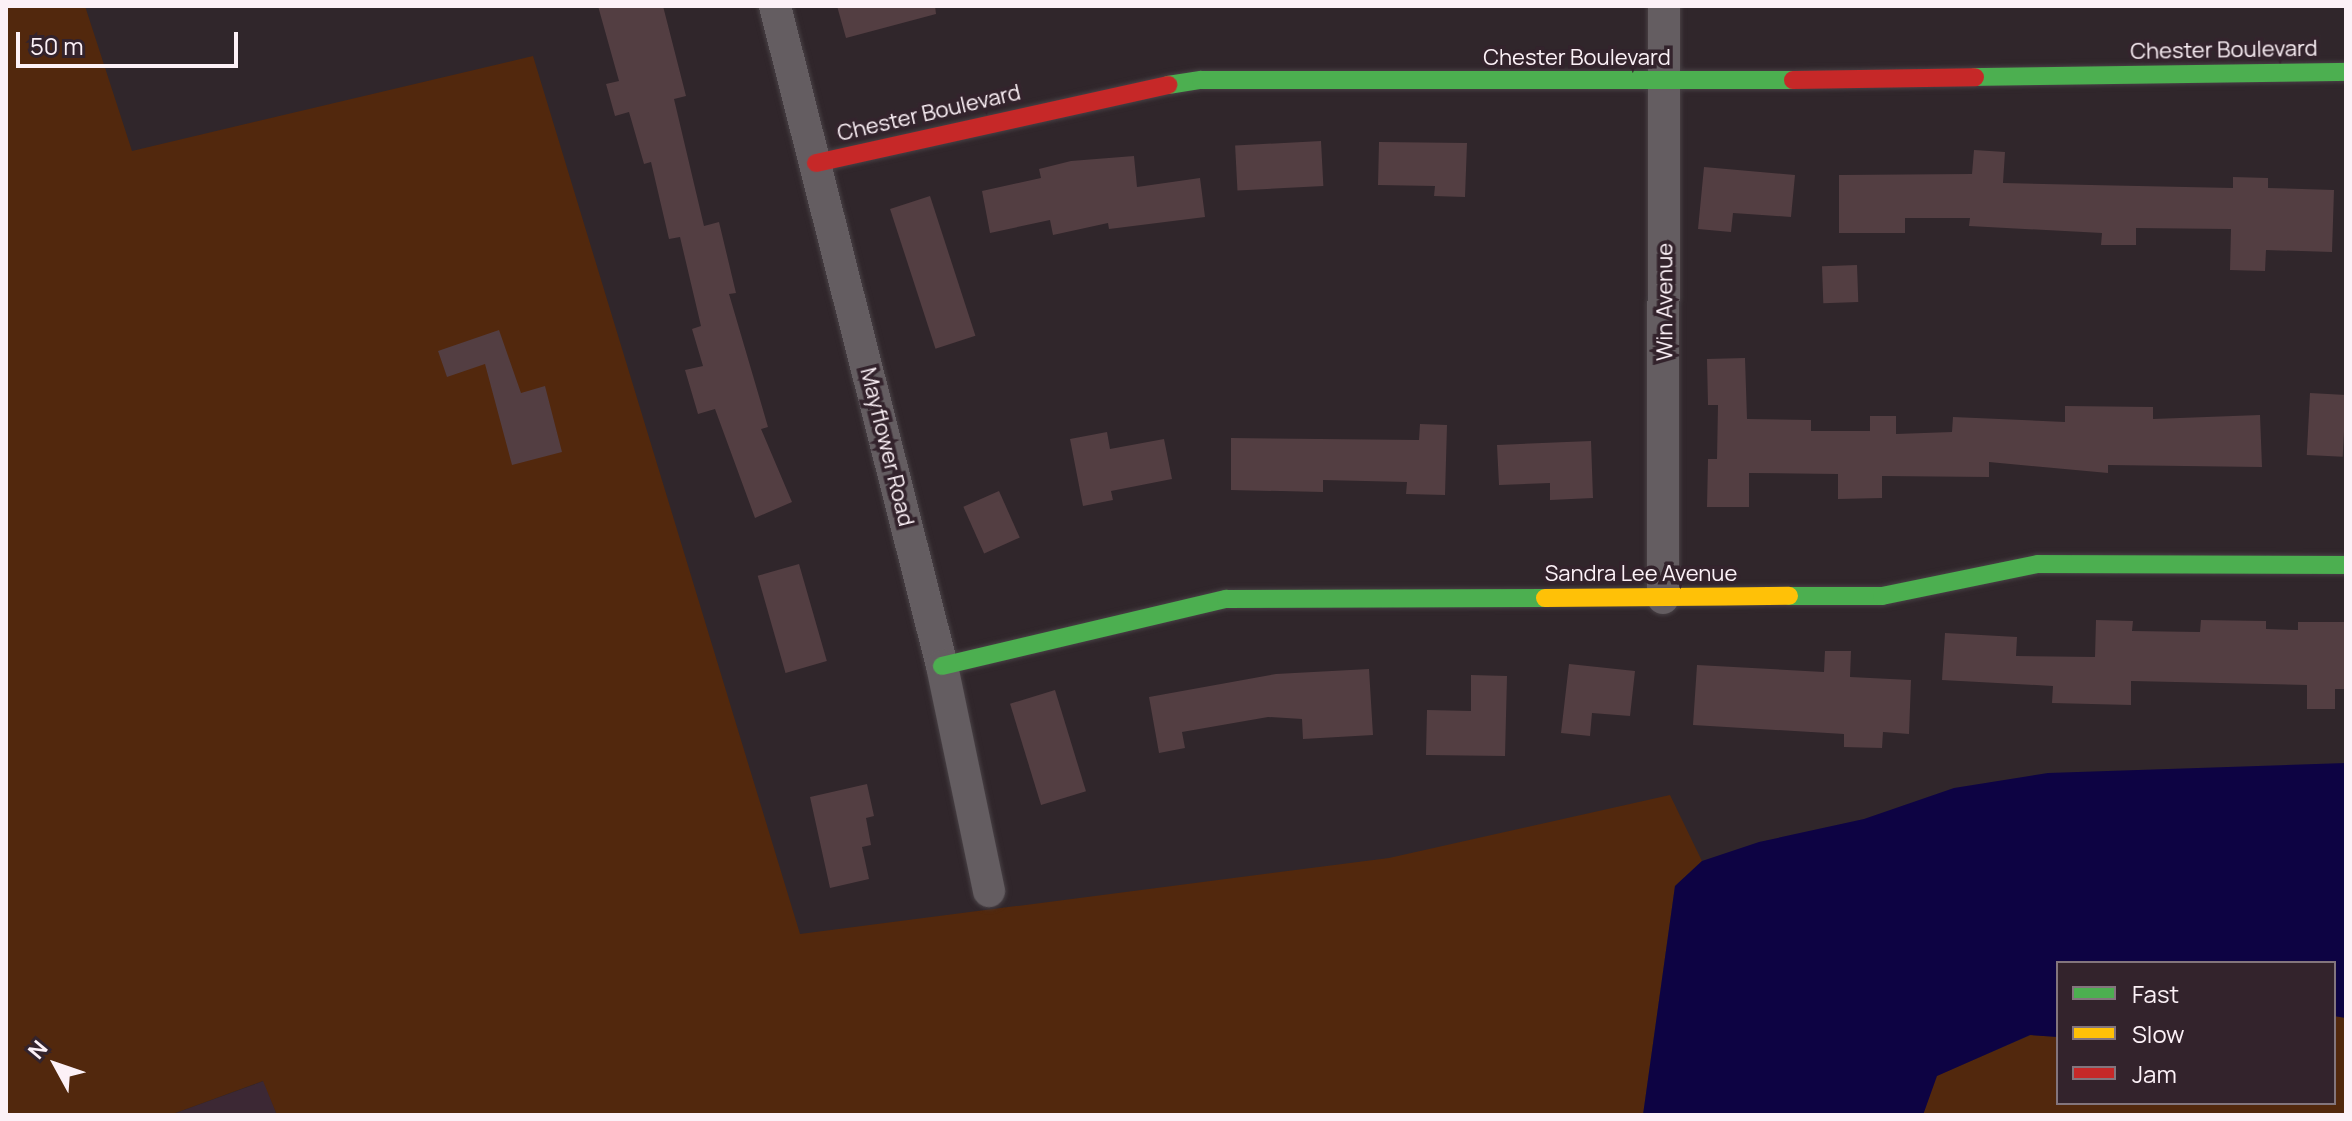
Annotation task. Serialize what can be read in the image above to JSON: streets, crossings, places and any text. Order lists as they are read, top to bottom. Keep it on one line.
{"streets":{"street":["Chester Boulevard","Win Avenue","Mayflower Road","Sandra Lee Avenue"]},"crossings":[["Chester Boulevard","Win Avenue"],["Chester Boulevard","Mayflower Road"],["Win Avenue","Sandra Lee Avenue"],["Mayflower Road","Sandra Lee Avenue"]],"legend":["Fast","Slow","Jam"],"scale_bar":"50 m","north":"top left"}
